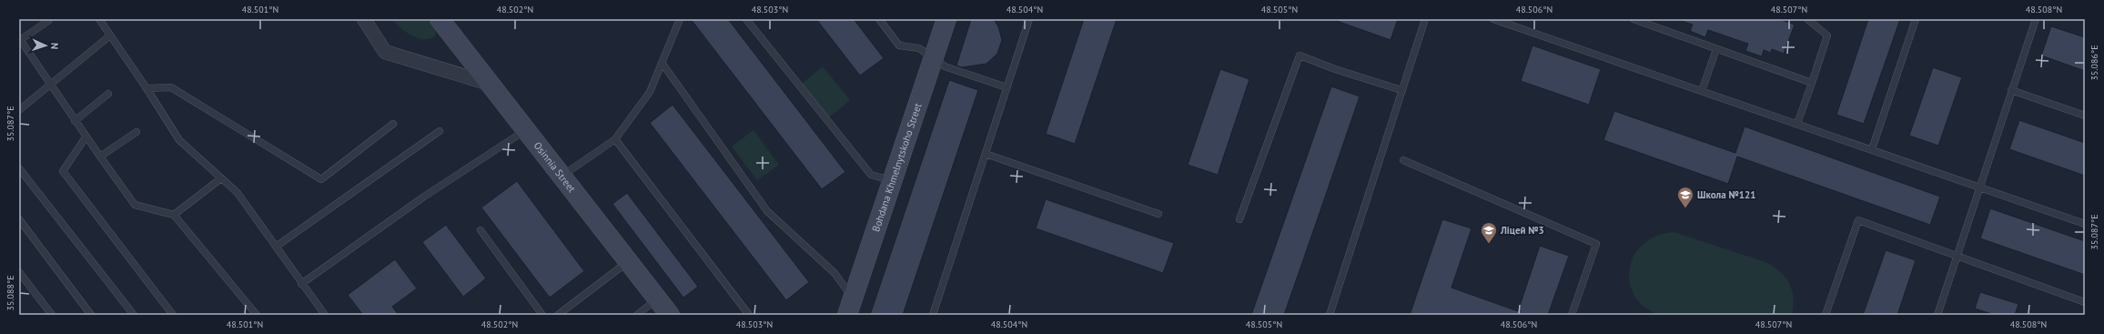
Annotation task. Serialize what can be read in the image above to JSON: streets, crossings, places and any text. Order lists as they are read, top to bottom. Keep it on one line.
{"streets":{"street":["Osinnia Street","Bohdana Khmelnytskoho Street"]},"places":{"school or university":["Школа №121","Ліцей №3"]},"north":"right","coordinates":["48.501°N","48.502°N","48.503°N","48.504°N","48.505°N","48.506°N","48.507°N","48.508°N","35.086°E","35.087°E","35.088°E"]}
